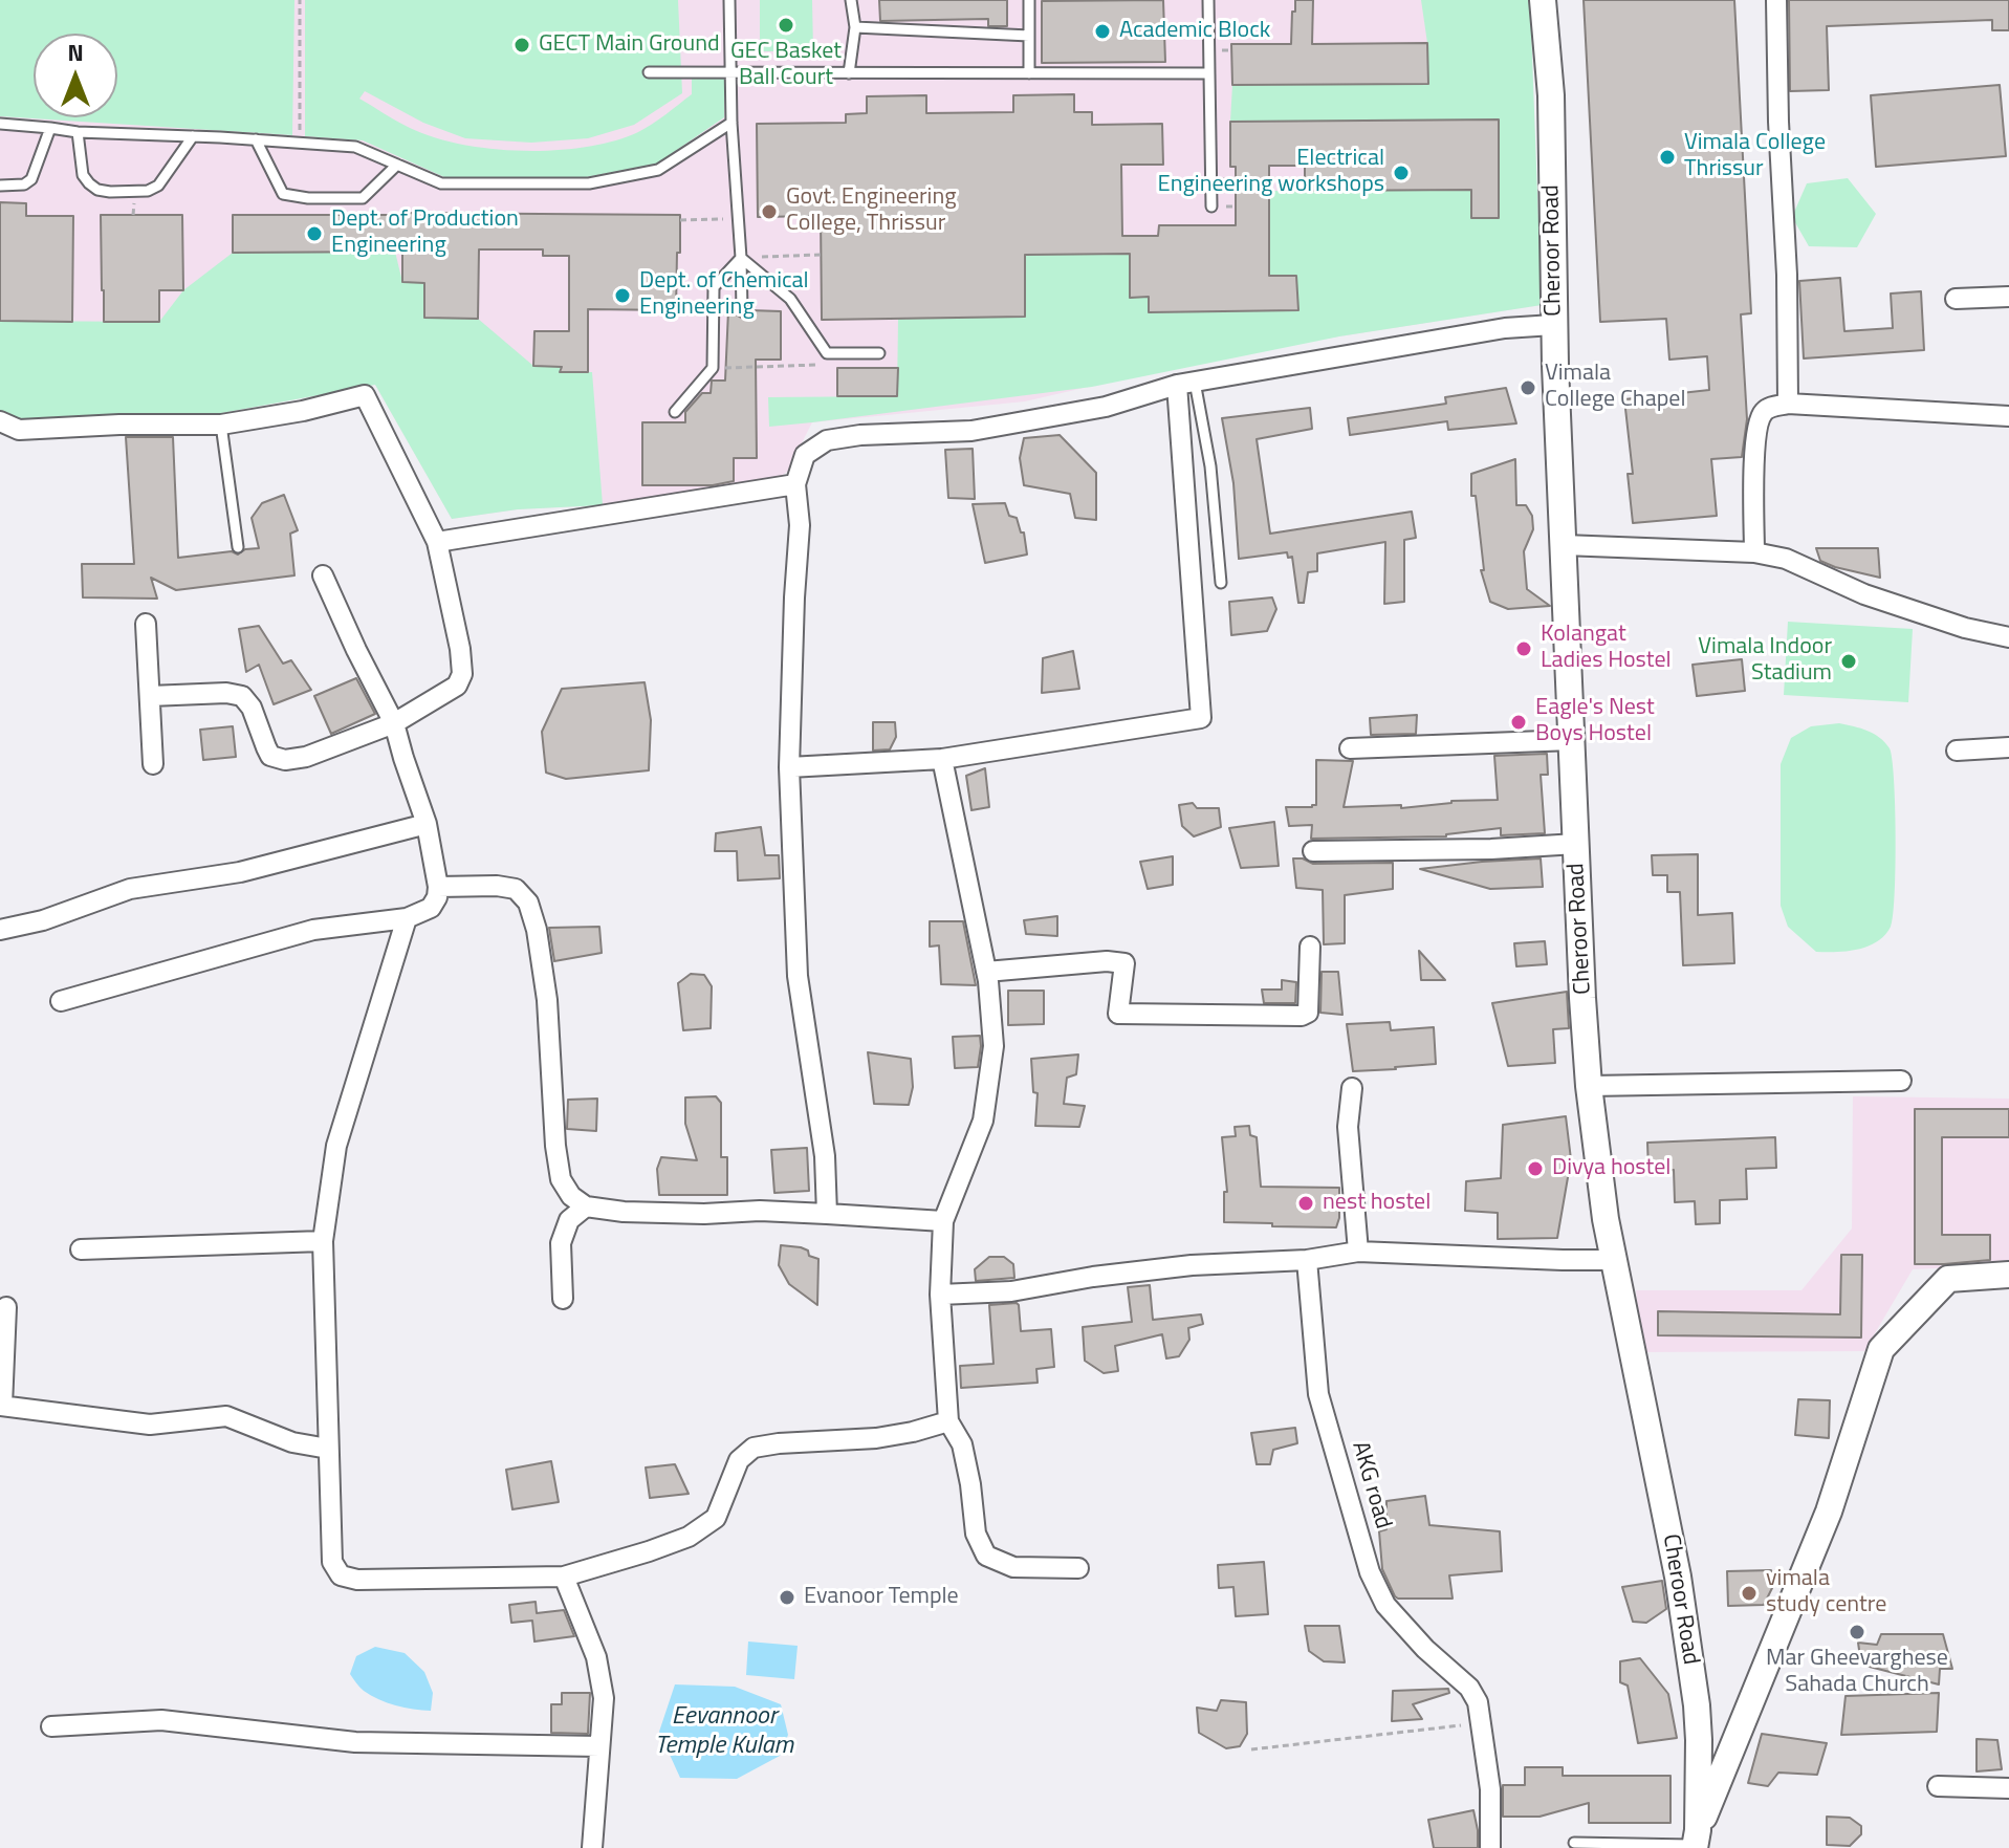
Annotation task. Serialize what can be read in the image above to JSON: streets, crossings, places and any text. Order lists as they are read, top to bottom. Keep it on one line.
{"streets":{"main road":["Cheroor Road"],"street":["AKG road"]},"water":["Eevannoor Temple Kulam"],"places":["GEC Basket Ball Court","Academic Block","GECT Main Ground","Vimala College Thrissur","Electrical Engineering workshops","Govt. Engineering College, Thrissur","Dept. of Production Engineering","Dept. of Chemical Engineering","Vimala College Chapel","Kolangat Ladies Hostel","Vimala Indoor Stadium","Eagle's Nest Boys Hostel","Divya hostel","nest hostel","vimala study centre","Evanoor Temple","Mar Gheevarghese Sahada Church"],"north":"top"}
